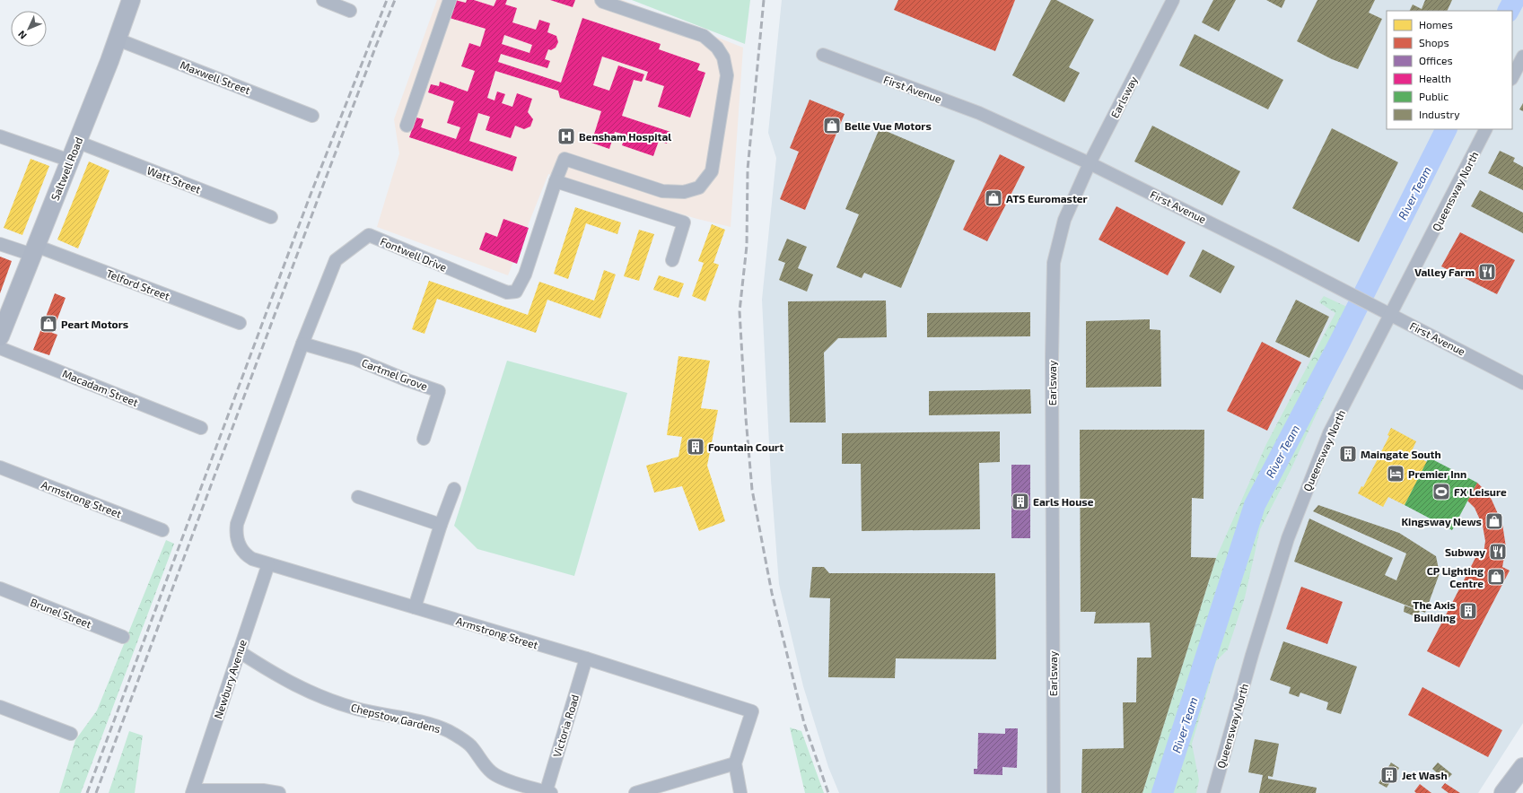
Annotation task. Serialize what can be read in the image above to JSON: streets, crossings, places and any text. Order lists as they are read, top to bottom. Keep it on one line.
{"streets":{"street":["Maxwell Street","First Avenue","Earlsway","Saltwell Road","Watt Street","Queensway North","Fontwell Drive","Telford Street","Cartmel Grove","Macadam Street","Armstrong Street","Brunel Street","Newbury Avenue","Chepstow Gardens","Victoria Road"]},"crossings":[["Maxwell Street","Saltwell Road"],["First Avenue","Earlsway"],["First Avenue","Queensway North"],["Saltwell Road","Watt Street"],["Saltwell Road","Telford Street"],["Fontwell Drive","Cartmel Grove"],["Fontwell Drive","Armstrong Street"],["Armstrong Street","Newbury Avenue"],["Armstrong Street","Victoria Road"],["Newbury Avenue","Chepstow Gardens"],["Chepstow Gardens","Victoria Road"]],"water":["River Team"],"places":{"shop":["Belle Vue Motors","ATS Euromaster","Peart Motors","Kingsway News","CP Lighting Centre"],"hospital":["Bensham Hospital"],"restaurant":["Valley Farm","Subway"],"building":["Fountain Court","Maingate South","Earls House","The Axis Building","Jet Wash"],"hotel":["Premier Inn"],"sports":["FX Leisure"]},"legend":["Homes","Shops","Offices","Health","Public","Industry"],"north":"bottom left"}
